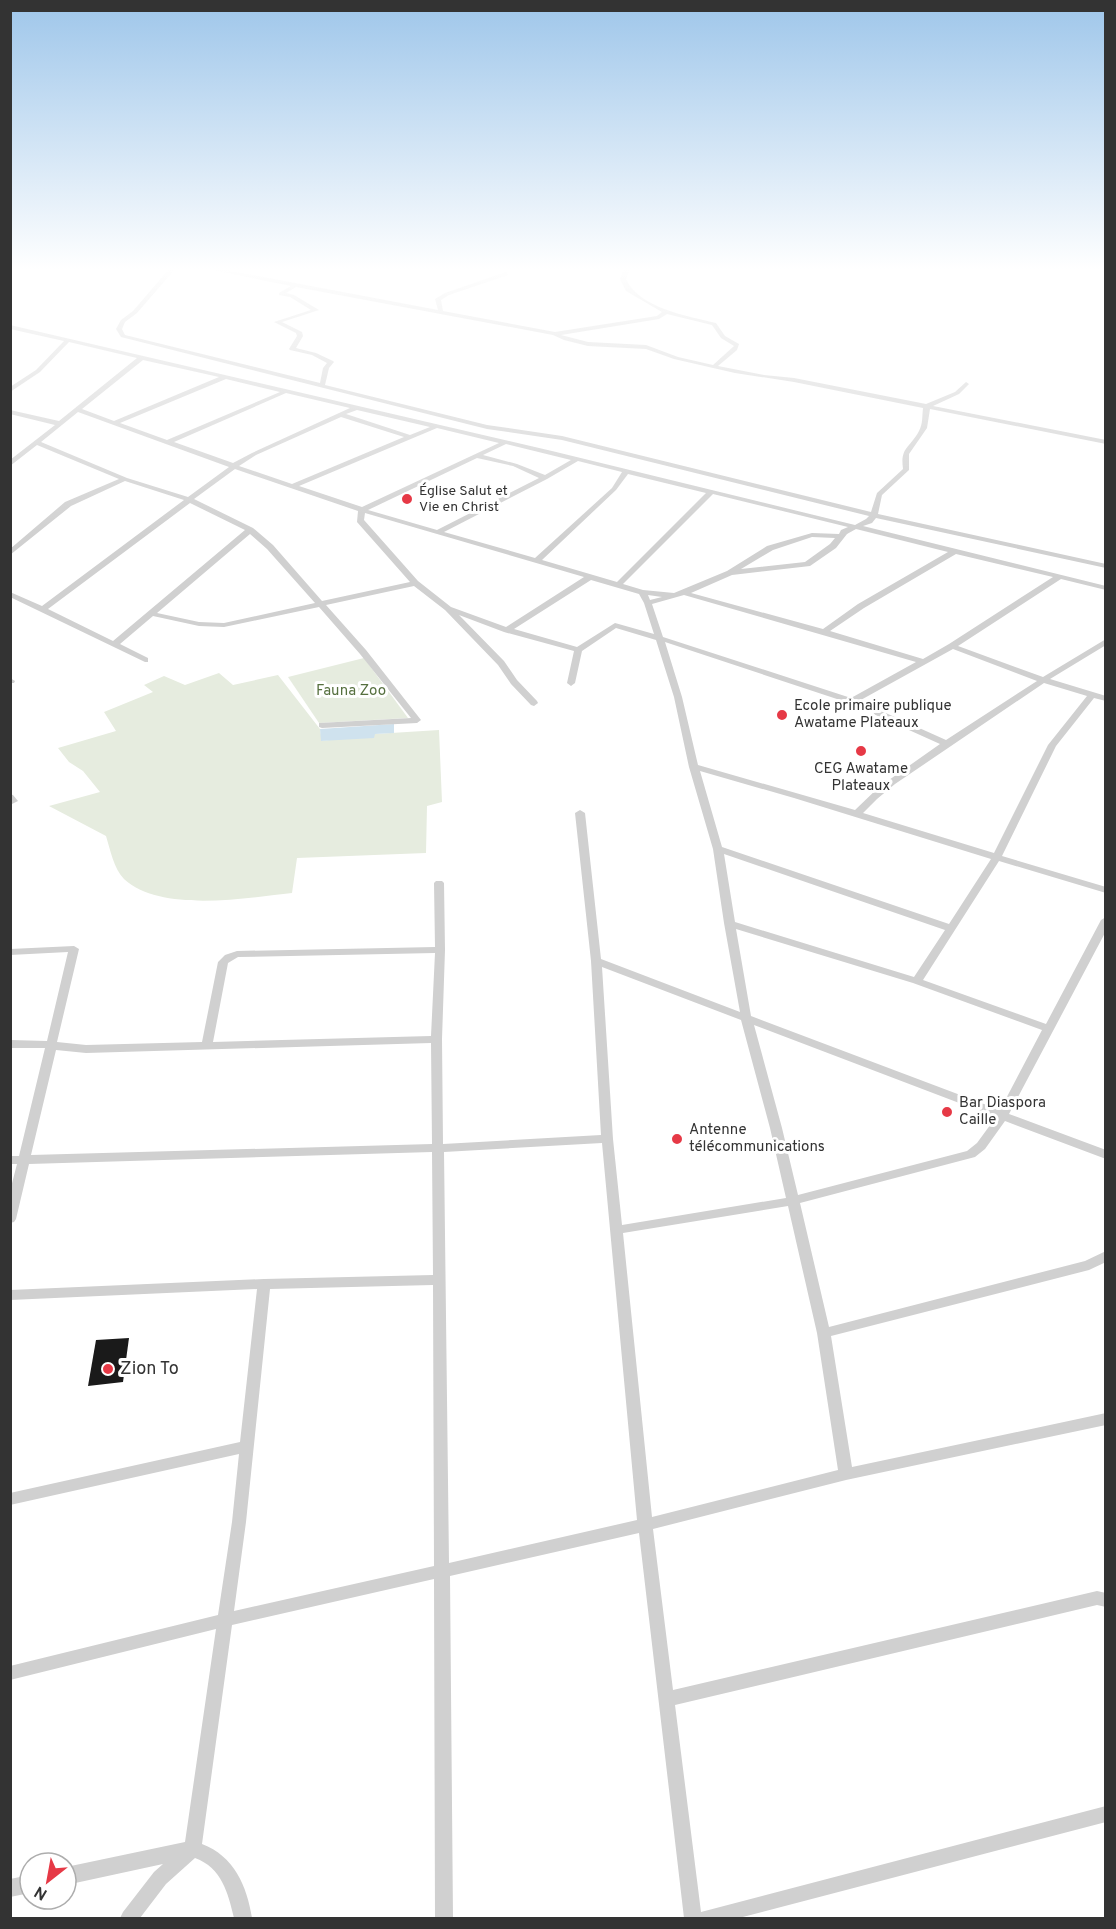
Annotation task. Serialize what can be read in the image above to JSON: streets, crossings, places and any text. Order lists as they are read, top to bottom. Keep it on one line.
{"parks":["Fauna Zoo"],"places":["Église Salut et Vie en Christ","Ecole primaire publique Awatame Plateaux","CEG Awatame Plateaux","Bar Diaspora Caille","Antenne télécommunications","Zion To"],"north":"bottom left"}
